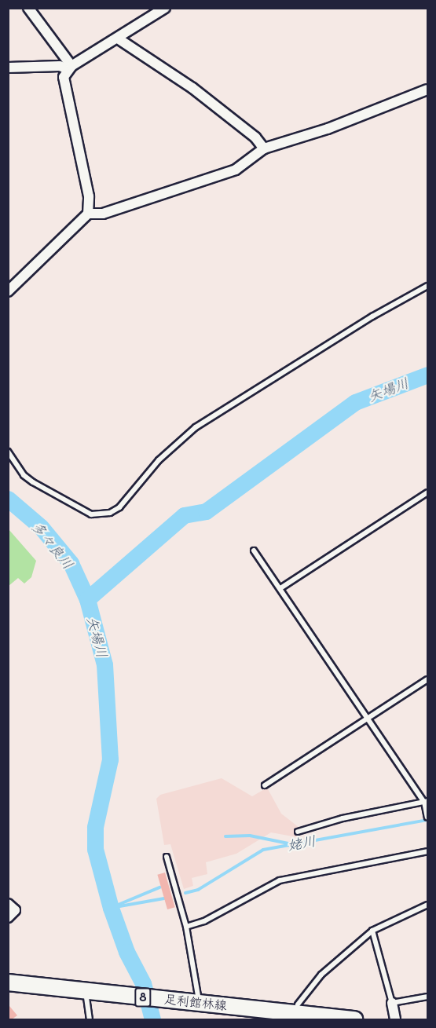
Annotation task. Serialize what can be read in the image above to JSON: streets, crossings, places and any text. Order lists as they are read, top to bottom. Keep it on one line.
{"streets":{"main road":["8","足利館林線"]},"water":["矢場川","多々良川","姥川"]}
